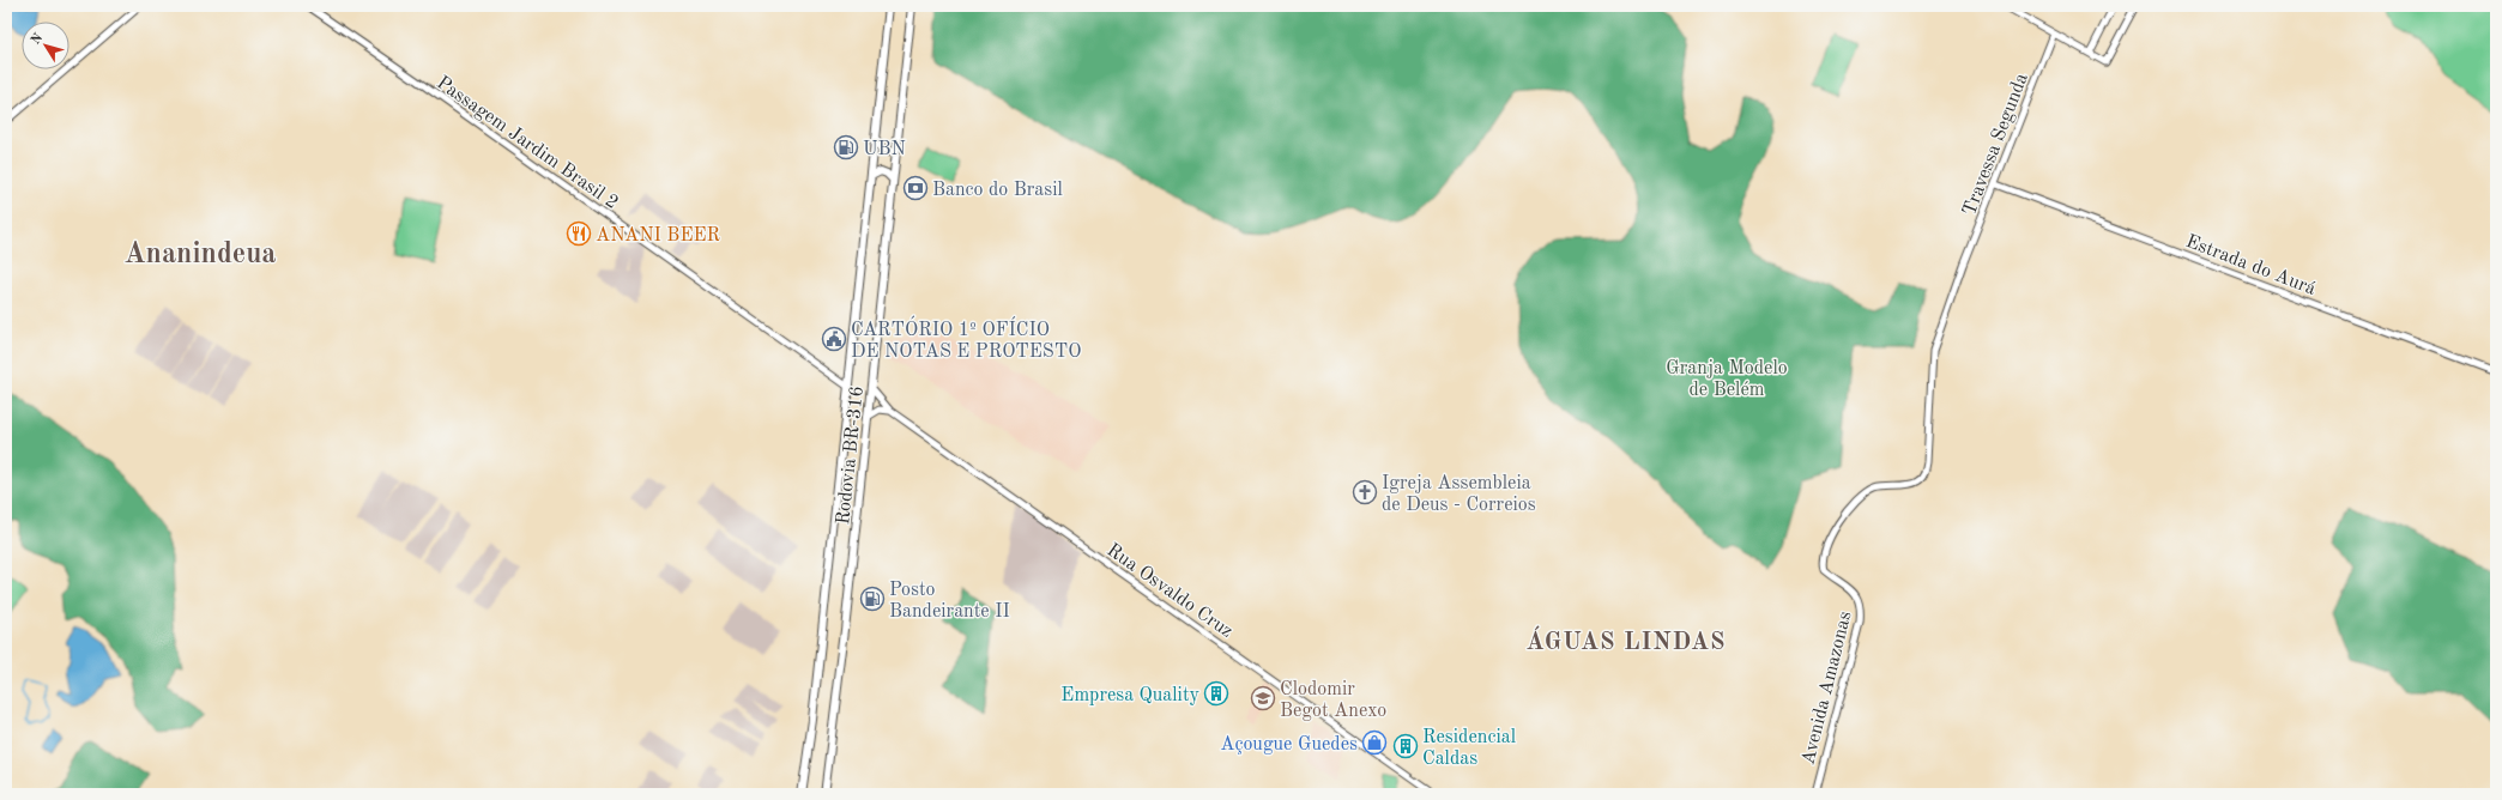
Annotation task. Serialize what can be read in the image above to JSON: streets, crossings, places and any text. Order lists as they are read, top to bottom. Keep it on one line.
{"streets":{"highway":["Rodovia BR-316"],"street":["Passagem Jardim Brasil 2","Travessa Segunda","Estrada do Aurá","Rua Osvaldo Cruz","Avenida Amazonas"]},"crossings":[["Passagem Jardim Brasil 2","Rodovia BR-316"],["Travessa Segunda","Estrada do Aurá"],["Travessa Segunda","Avenida Amazonas"],["Rodovia BR-316","Rua Osvaldo Cruz"]],"districts":["Ananindeua","ÁGUAS LINDAS"],"parks":["Granja Modelo de Belém"],"places":{"fuel station":["UBN","Posto Bandeirante II"],"bank":["Banco do Brasil"],"restaurant":["ANANI BEER"],"public building":["CARTÓRIO 1º OFÍCIO DE NOTAS E PROTESTO"],"church":["Igreja Assembleia de Deus - Correios"],"building":["Empresa Quality","Residencial Caldas"],"school or university":["Clodomir Begot Anexo"],"shop":["Açougue Guedes"]},"north":"top left"}
